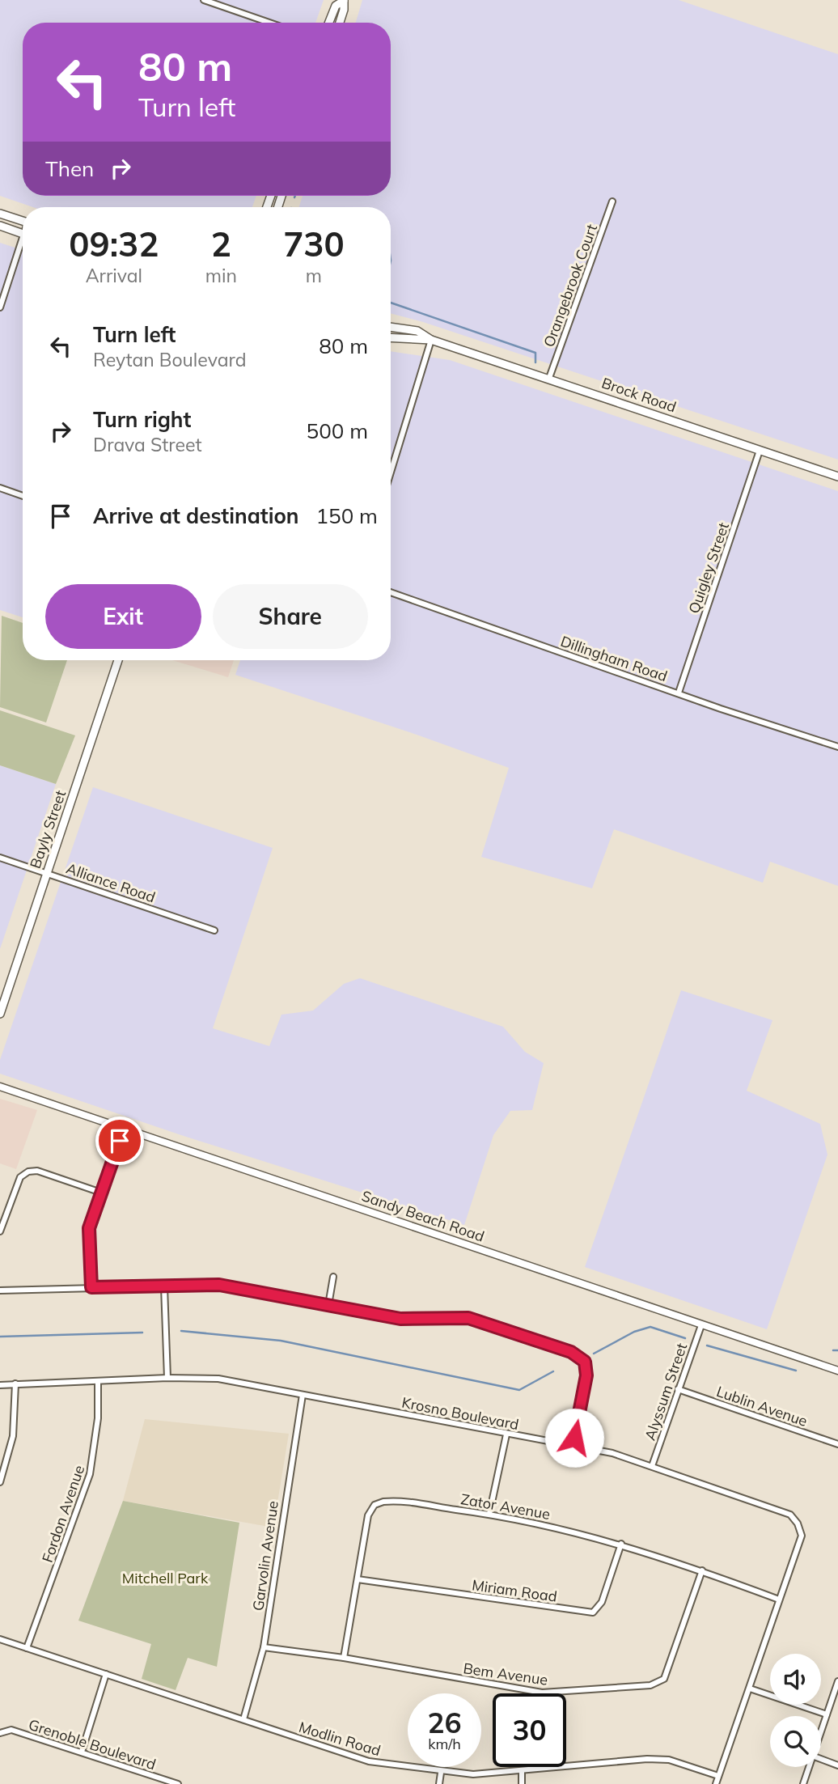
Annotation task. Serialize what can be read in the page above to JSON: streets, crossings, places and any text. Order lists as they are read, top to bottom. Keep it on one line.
{"streets":{"main road":["Brock Road","Bayly Street"],"street":["Orangebrook Court","Quigley Street","Dillingham Road","Alliance Road","Sandy Beach Road","Alyssum Street","Lublin Avenue","Krosno Boulevard","Zator Avenue","Fordon Avenue","Garvolin Avenue","Miriam Road","Bem Avenue","Modlin Road","Grenoble Boulevard"]},"crossings":[["Orangebrook Court","Brock Road"],["Brock Road","Quigley Street"],["Quigley Street","Dillingham Road"],["Bayly Street","Alliance Road"],["Sandy Beach Road","Alyssum Street"],["Alyssum Street","Lublin Avenue"],["Alyssum Street","Krosno Boulevard"],["Krosno Boulevard","Zator Avenue"],["Krosno Boulevard","Fordon Avenue"],["Krosno Boulevard","Garvolin Avenue"],["Krosno Boulevard","Modlin Road"],["Zator Avenue","Miriam Road"],["Zator Avenue","Bem Avenue"],["Fordon Avenue","Modlin Road"],["Garvolin Avenue","Bem Avenue"],["Garvolin Avenue","Modlin Road"]],"parks":["Mitchell Park"],"page":{"turn":["80 m","Turn left"],"then":"Then","eta":["09:32","Arrival","2","min","730","m"],"list":[{"name":"Turn left","note":"Reytan Boulevard","value":"80 m"},{"name":"Turn right","note":"Drava Street","value":"500 m"},{"name":"Arrive at destination","value":"150 m"}],"buttons":["Exit","Share"],"speed":"26 km/h","limit":"30"}}
